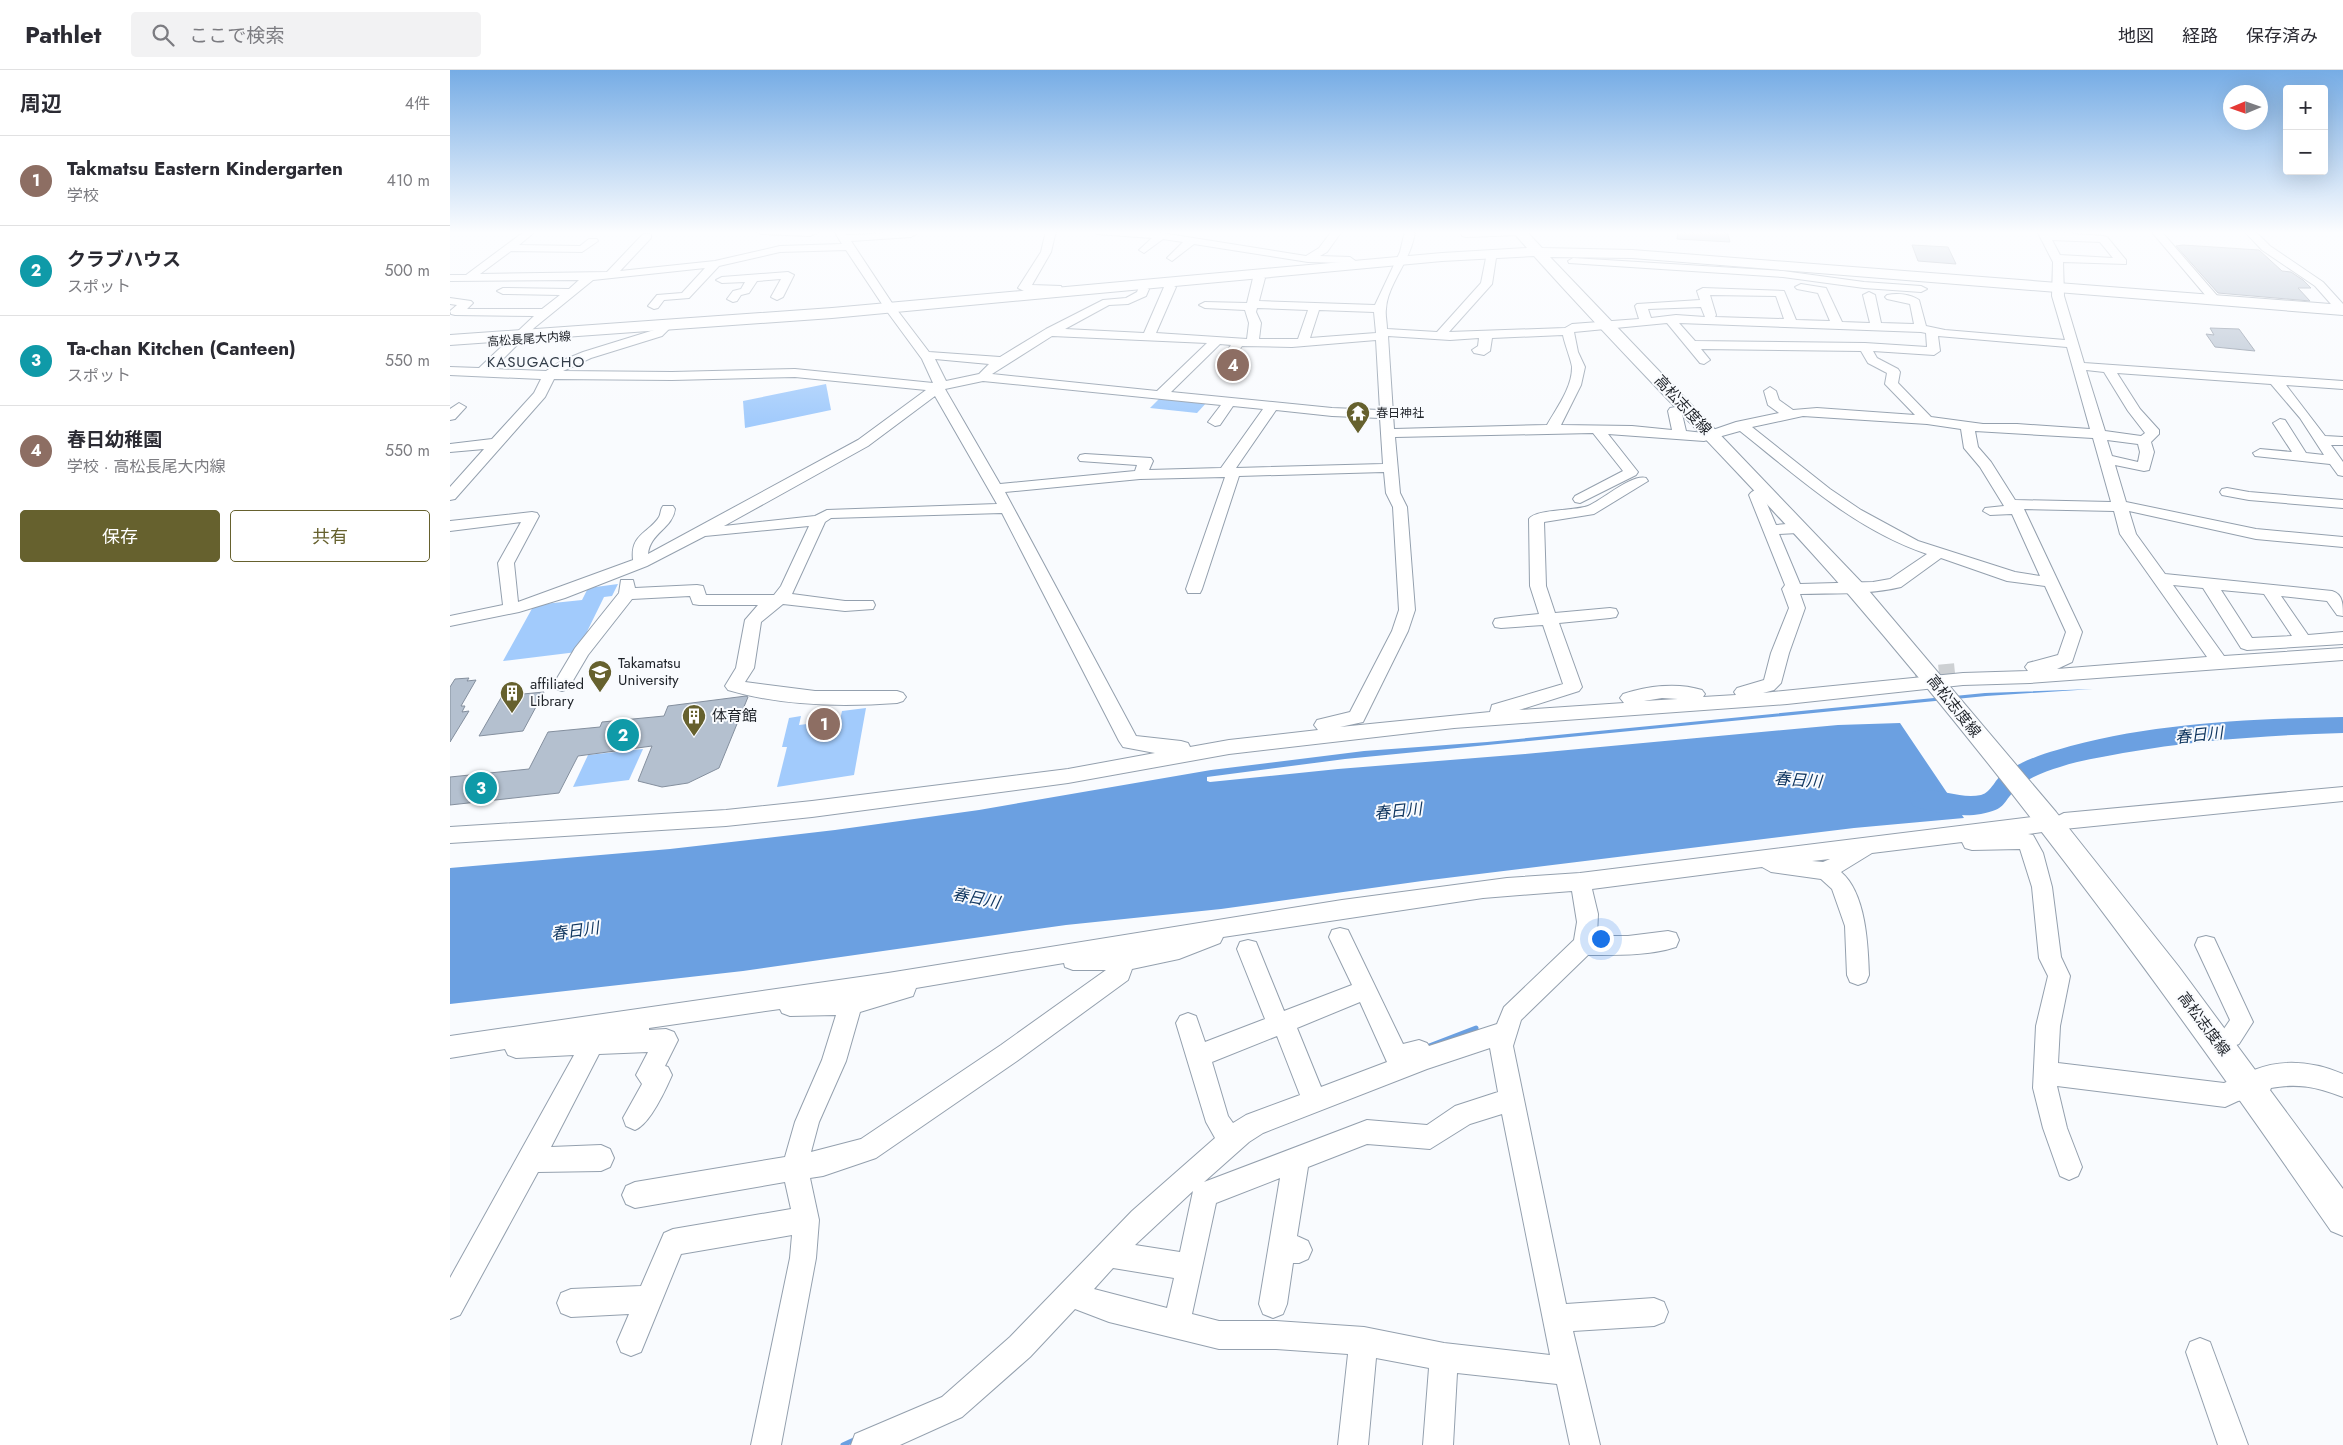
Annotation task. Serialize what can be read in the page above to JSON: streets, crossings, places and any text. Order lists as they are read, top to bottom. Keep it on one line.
{"streets":{"main road":["高松長尾大内線","高松志度線"]},"districts":["KASUGACHO"],"water":["春日川"],"places":{"temple":["春日神社"],"school or university":["Takamatsu University"],"building":["affiliated Library","体育館"]},"north":"left","page":{"header":"Pathlet","search":"ここで検索","nav":["地図","経路","保存済み"],"heading":["周辺","4件"],"map_buttons":["+","−"],"list":[{"mark":"1","name":"Takmatsu Eastern Kindergarten","note":"学校","value":"410 m"},{"mark":"2","name":"クラブハウス","note":"スポット","value":"500 m"},{"mark":"3","name":"Ta-chan Kitchen (Canteen)","note":"スポット","value":"550 m"},{"mark":"4","name":"春日幼稚園","note":"学校 · 高松長尾大内線","value":"550 m"}],"pins":["4","1","2","3"],"buttons":["保存","共有"]}}
